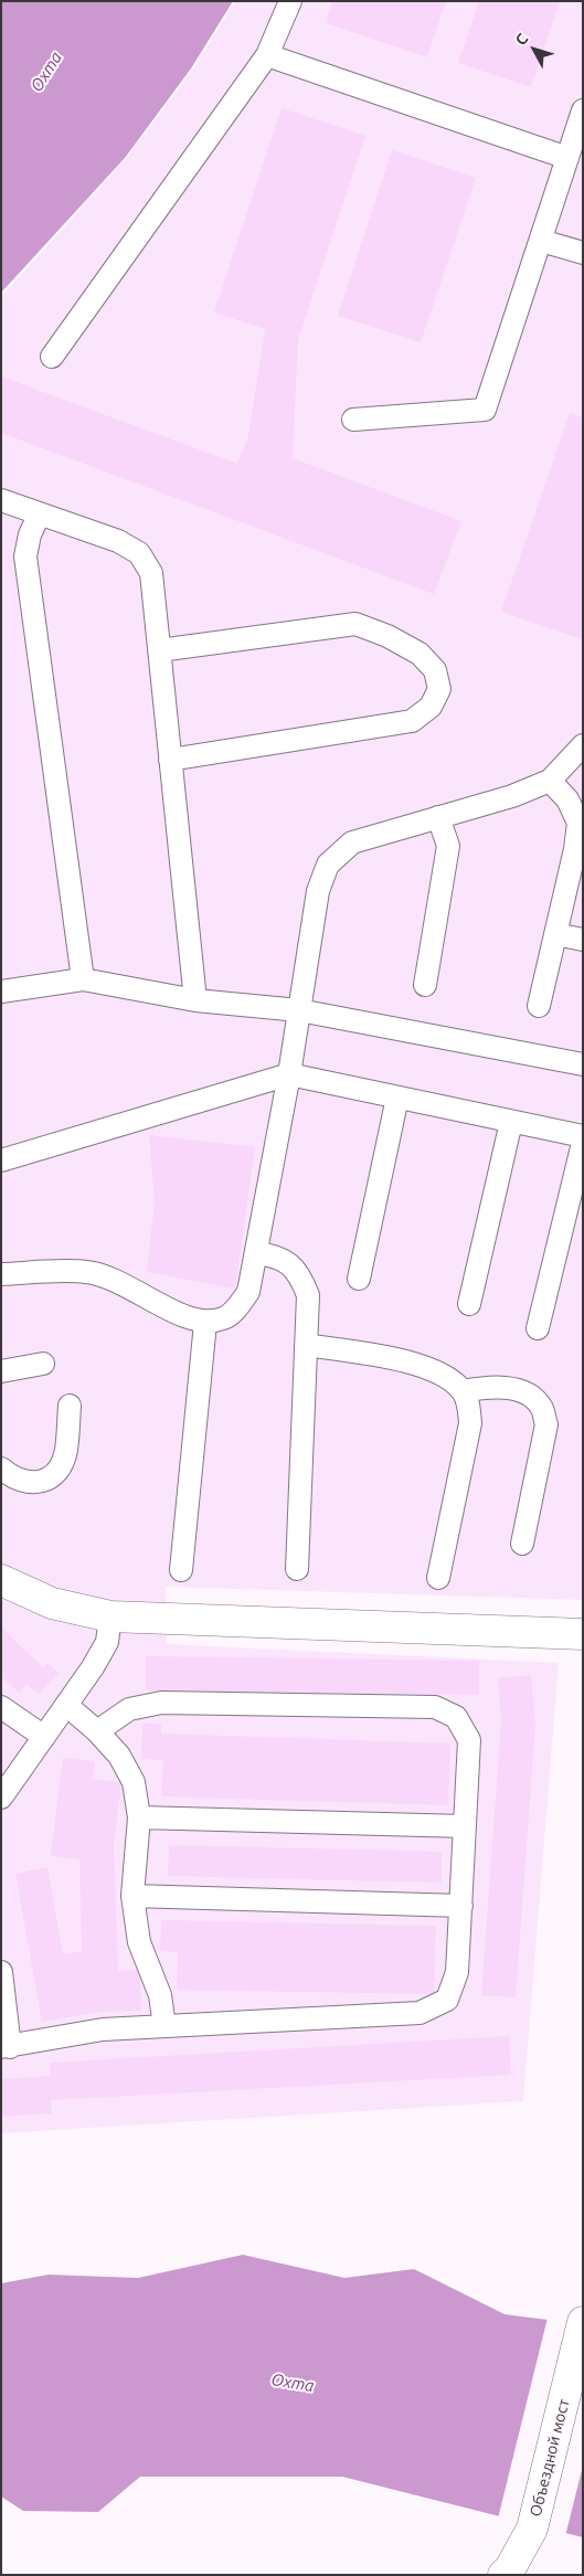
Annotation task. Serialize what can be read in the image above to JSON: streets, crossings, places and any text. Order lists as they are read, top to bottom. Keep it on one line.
{"streets":{"street":["Объездной мост"]},"water":["Охта"],"north":"top left"}
